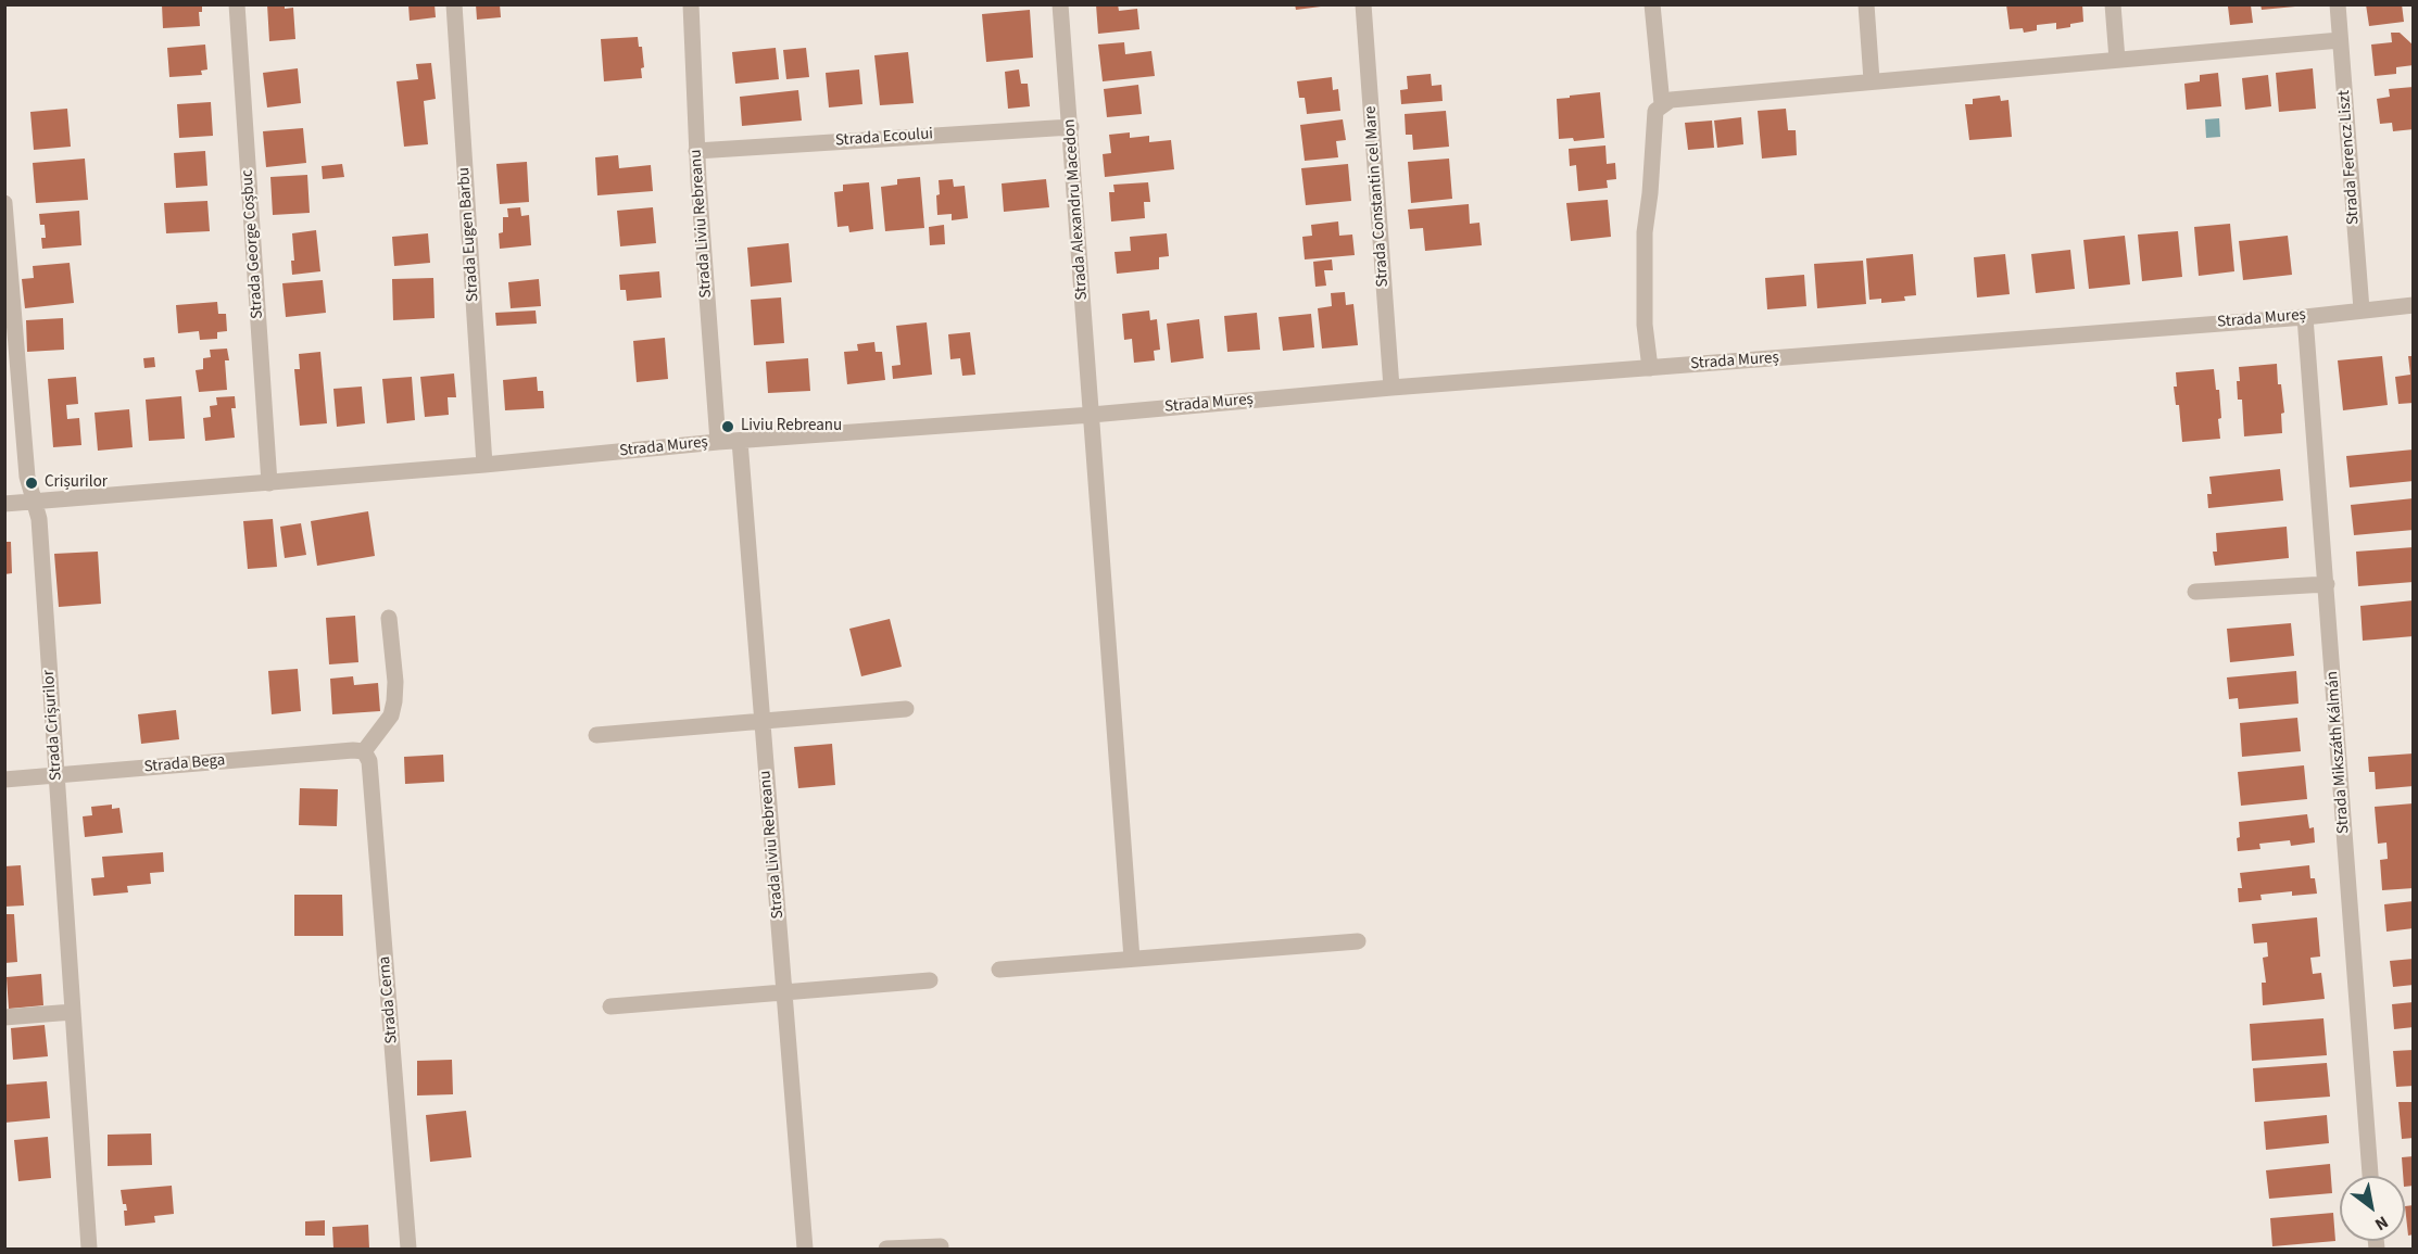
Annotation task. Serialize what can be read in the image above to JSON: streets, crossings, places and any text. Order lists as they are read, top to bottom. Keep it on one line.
{"streets":{"street":["Strada Ecoului","Strada Ferencz Liszt","Strada Constantin cel Mare","Strada Alexandru Macedon","Strada Liviu Rebreanu","Strada Eugen Barbu","Strada George Coșbuc","Strada Mureș","Strada Crișurilor","Strada Mikszáth Kálmán","Strada Bega","Strada Cerna"]},"crossings":[["Strada Ecoului","Strada Alexandru Macedon"],["Strada Ecoului","Strada Liviu Rebreanu"],["Strada Ferencz Liszt","Strada Mureș"],["Strada Constantin cel Mare","Strada Mureș"],["Strada Alexandru Macedon","Strada Mureș"],["Strada Liviu Rebreanu","Strada Mureș"],["Strada Eugen Barbu","Strada Mureș"],["Strada George Coșbuc","Strada Mureș"],["Strada Mureș","Strada Crișurilor"],["Strada Mureș","Strada Mikszáth Kálmán"],["Strada Crișurilor","Strada Bega"],["Strada Bega","Strada Cerna"]],"places":["Liviu Rebreanu","Crișurilor"],"north":"bottom right"}
